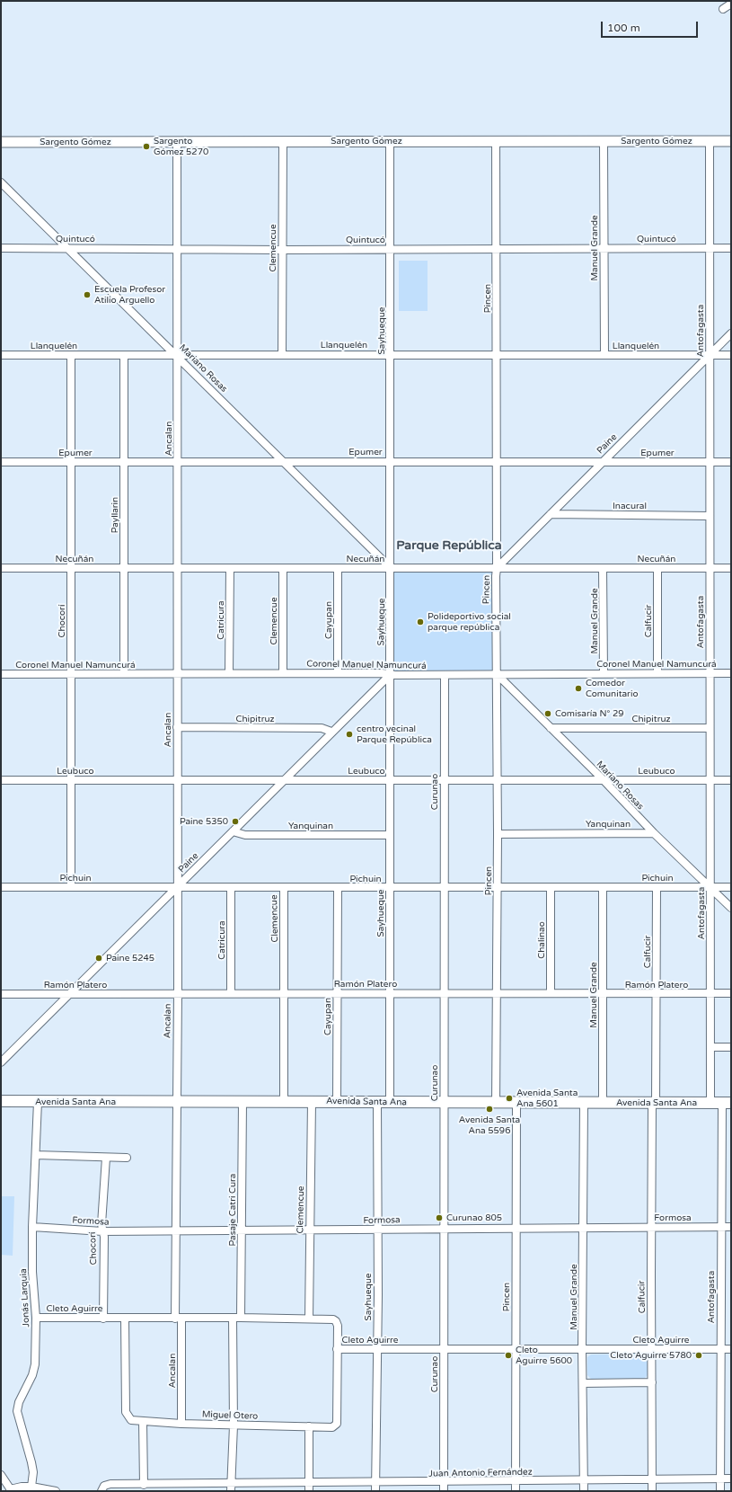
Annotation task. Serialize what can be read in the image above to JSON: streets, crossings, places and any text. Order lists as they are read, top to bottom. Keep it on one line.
{"streets":{"main road":["Sargento Gómez","Avenida Santa Ana"],"street":["Quintucó","Clemencue","Manuel Grande","Pincen","Sayhueque","Antofagasta","Llanquelén","Mariano Rosas","Ancalan","Paine","Epumer","Inacural","Payllarin","Necuñán","Catricura","Cayupan","Chocorí","Calfucir","Coronel Manuel Namuncurá","Chipitruz","Leubuco","Curunao","Yanquinan","Pichuin","Chalinao","Ramón Platero","Pasaje Catri Cura","Formosa","Jonás Larquia","Cleto Aguirre","Miguel Otero","Juan Antonio Fernández"]},"crossings":[["Sargento Gómez","Clemencue"],["Sargento Gómez","Manuel Grande"],["Sargento Gómez","Pincen"],["Sargento Gómez","Sayhueque"],["Sargento Gómez","Antofagasta"],["Sargento Gómez","Ancalan"],["Quintucó","Clemencue"],["Quintucó","Manuel Grande"],["Quintucó","Pincen"],["Quintucó","Sayhueque"],["Quintucó","Antofagasta"],["Quintucó","Mariano Rosas"],["Quintucó","Ancalan"],["Clemencue","Llanquelén"],["Clemencue","Necuñán"],["Clemencue","Coronel Manuel Namuncurá"],["Clemencue","Pichuin"],["Clemencue","Ramón Platero"],["Clemencue","Avenida Santa Ana"],["Clemencue","Formosa"],["Clemencue","Cleto Aguirre"],["Manuel Grande","Llanquelén"],["Manuel Grande","Necuñán"],["Manuel Grande","Coronel Manuel Namuncurá"],["Manuel Grande","Pichuin"],["Manuel Grande","Ramón Platero"],["Manuel Grande","Avenida Santa Ana"],["Manuel Grande","Formosa"],["Manuel Grande","Cleto Aguirre"],["Manuel Grande","Juan Antonio Fernández"],["Pincen","Llanquelén"],["Pincen","Mariano Rosas"],["Pincen","Paine"],["Pincen","Epumer"],["Pincen","Necuñán"],["Pincen","Coronel Manuel Namuncurá"],["Pincen","Leubuco"],["Pincen","Yanquinan"],["Pincen","Pichuin"],["Pincen","Ramón Platero"],["Pincen","Avenida Santa Ana"],["Pincen","Formosa"],["Pincen","Cleto Aguirre"],["Pincen","Juan Antonio Fernández"],["Sayhueque","Llanquelén"],["Sayhueque","Mariano Rosas"],["Sayhueque","Paine"],["Sayhueque","Epumer"],["Sayhueque","Necuñán"],["Sayhueque","Coronel Manuel Namuncurá"],["Sayhueque","Leubuco"],["Sayhueque","Yanquinan"],["Sayhueque","Pichuin"],["Sayhueque","Ramón Platero"],["Sayhueque","Avenida Santa Ana"],["Sayhueque","Formosa"],["Sayhueque","Cleto Aguirre"],["Sayhueque","Juan Antonio Fernández"],["Antofagasta","Llanquelén"],["Antofagasta","Mariano Rosas"],["Antofagasta","Paine"],["Antofagasta","Epumer"],["Antofagasta","Inacural"],["Antofagasta","Necuñán"],["Antofagasta","Coronel Manuel Namuncurá"],["Antofagasta","Chipitruz"],["Antofagasta","Leubuco"],["Antofagasta","Pichuin"],["Antofagasta","Ramón Platero"],["Antofagasta","Avenida Santa Ana"],["Antofagasta","Formosa"],["Antofagasta","Cleto Aguirre"],["Antofagasta","Juan Antonio Fernández"],["Llanquelén","Mariano Rosas"],["Llanquelén","Ancalan"],["Llanquelén","Paine"],["Llanquelén","Payllarin"],["Llanquelén","Chocorí"],["Mariano Rosas","Ancalan"],["Mariano Rosas","Epumer"],["Mariano Rosas","Necuñán"],["Mariano Rosas","Coronel Manuel Namuncurá"],["Mariano Rosas","Chipitruz"],["Mariano Rosas","Leubuco"],["Mariano Rosas","Yanquinan"],["Mariano Rosas","Pichuin"],["Ancalan","Paine"],["Ancalan","Epumer"],["Ancalan","Necuñán"],["Ancalan","Coronel Manuel Namuncurá"],["Ancalan","Chipitruz"],["Ancalan","Leubuco"],["Ancalan","Pichuin"],["Ancalan","Ramón Platero"],["Ancalan","Avenida Santa Ana"],["Ancalan","Formosa"],["Ancalan","Cleto Aguirre"],["Ancalan","Miguel Otero"],["Paine","Epumer"],["Paine","Inacural"],["Paine","Necuñán"],["Paine","Coronel Manuel Namuncurá"],["Paine","Chipitruz"],["Paine","Leubuco"],["Paine","Yanquinan"],["Paine","Pichuin"],["Paine","Ramón Platero"],["Epumer","Payllarin"],["Epumer","Chocorí"],["Payllarin","Necuñán"],["Payllarin","Coronel Manuel Namuncurá"],["Necuñán","Catricura"],["Necuñán","Cayupan"],["Necuñán","Chocorí"],["Necuñán","Calfucir"],["Catricura","Coronel Manuel Namuncurá"],["Catricura","Pichuin"],["Catricura","Ramón Platero"],["Cayupan","Coronel Manuel Namuncurá"],["Cayupan","Pichuin"],["Cayupan","Ramón Platero"],["Cayupan","Avenida Santa Ana"],["Chocorí","Coronel Manuel Namuncurá"],["Chocorí","Leubuco"],["Chocorí","Pichuin"],["Chocorí","Formosa"],["Chocorí","Cleto Aguirre"],["Calfucir","Coronel Manuel Namuncurá"],["Calfucir","Pichuin"],["Calfucir","Ramón Platero"],["Calfucir","Avenida Santa Ana"],["Calfucir","Formosa"],["Calfucir","Cleto Aguirre"],["Calfucir","Juan Antonio Fernández"],["Coronel Manuel Namuncurá","Curunao"],["Leubuco","Curunao"],["Curunao","Pichuin"],["Curunao","Ramón Platero"],["Curunao","Avenida Santa Ana"],["Curunao","Formosa"],["Curunao","Cleto Aguirre"],["Curunao","Juan Antonio Fernández"],["Pichuin","Chalinao"],["Chalinao","Ramón Platero"],["Avenida Santa Ana","Pasaje Catri Cura"],["Avenida Santa Ana","Jonás Larquia"],["Pasaje Catri Cura","Formosa"],["Pasaje Catri Cura","Cleto Aguirre"],["Pasaje Catri Cura","Miguel Otero"],["Pasaje Catri Cura","Juan Antonio Fernández"],["Formosa","Jonás Larquia"],["Jonás Larquia","Cleto Aguirre"],["Cleto Aguirre","Miguel Otero"]],"districts":["Parque República"],"places":["Sargento Gómez 5270","Escuela Profesor Atilio Arguello","Polideportivo social parque república","Comedor Comunitario","Comisaría N° 29","centro vecinal Parque República","Paine 5350","Paine 5245","Avenida Santa Ana 5601","Avenida Santa Ana 5596","Curunao 805","Cleto Aguirre 5600","Cleto Aguirre 5780"],"scale_bar":"100 m"}
